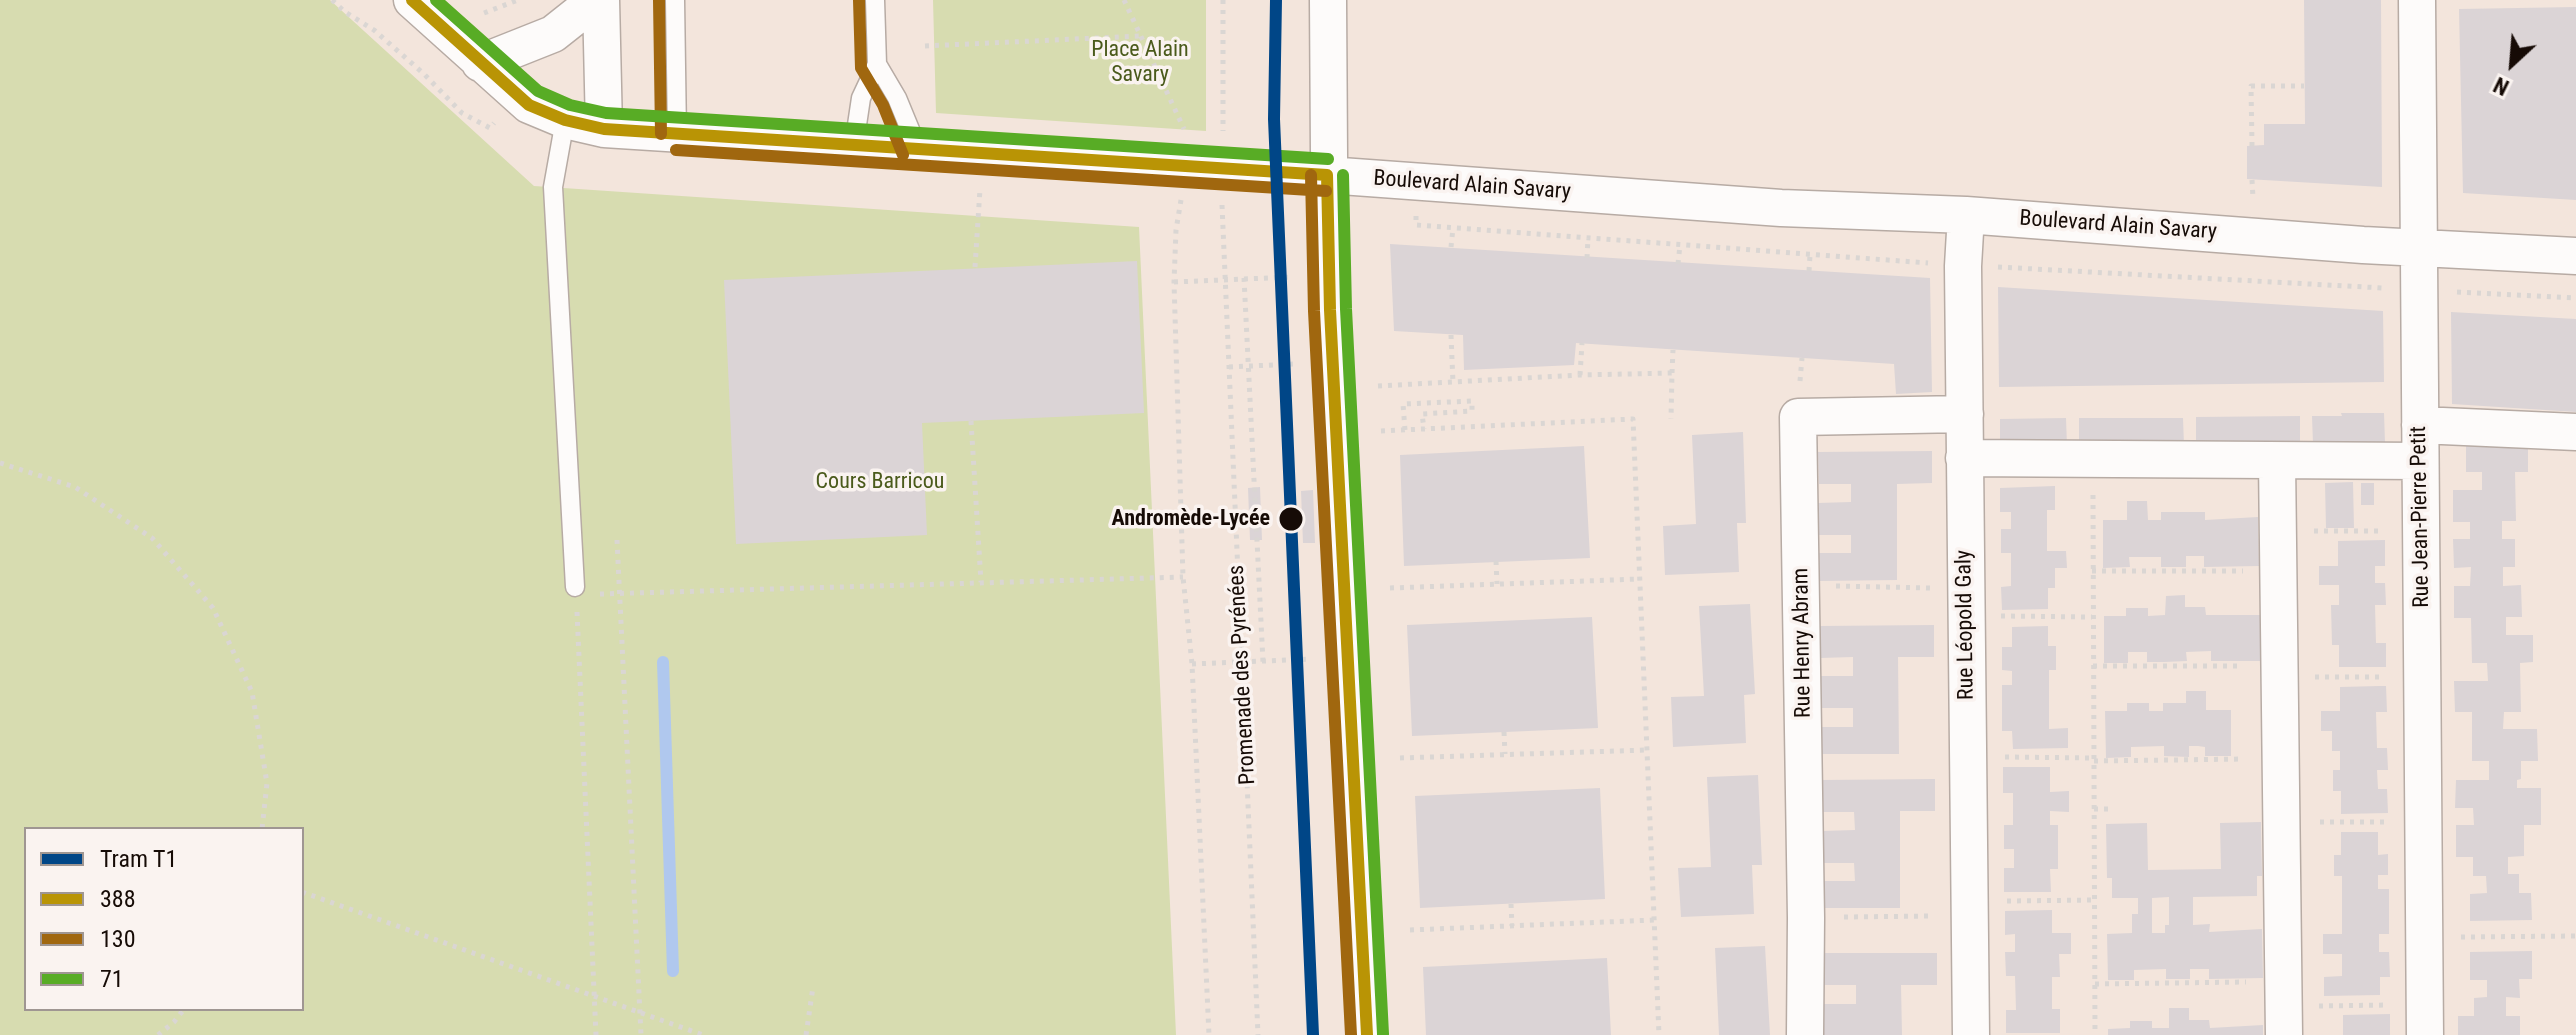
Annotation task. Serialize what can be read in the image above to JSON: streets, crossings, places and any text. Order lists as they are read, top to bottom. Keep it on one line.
{"streets":{"street":["Boulevard Alain Savary","Rue Jean-Pierre Petit","Rue Léopold Galy","Rue Henry Abram"],"path":["Promenade des Pyrénées"]},"crossings":[["Boulevard Alain Savary","Rue Jean-Pierre Petit"],["Boulevard Alain Savary","Rue Léopold Galy"],["Rue Léopold Galy","Rue Henry Abram"]],"parks":["Place Alain Savary","Cours Barricou"],"places":["Andromède-Lycée"],"lines":["tram line T1","transit line 388","transit line 130","transit line 71"],"legend":["Tram T1","388","130","71"],"north":"bottom left"}
